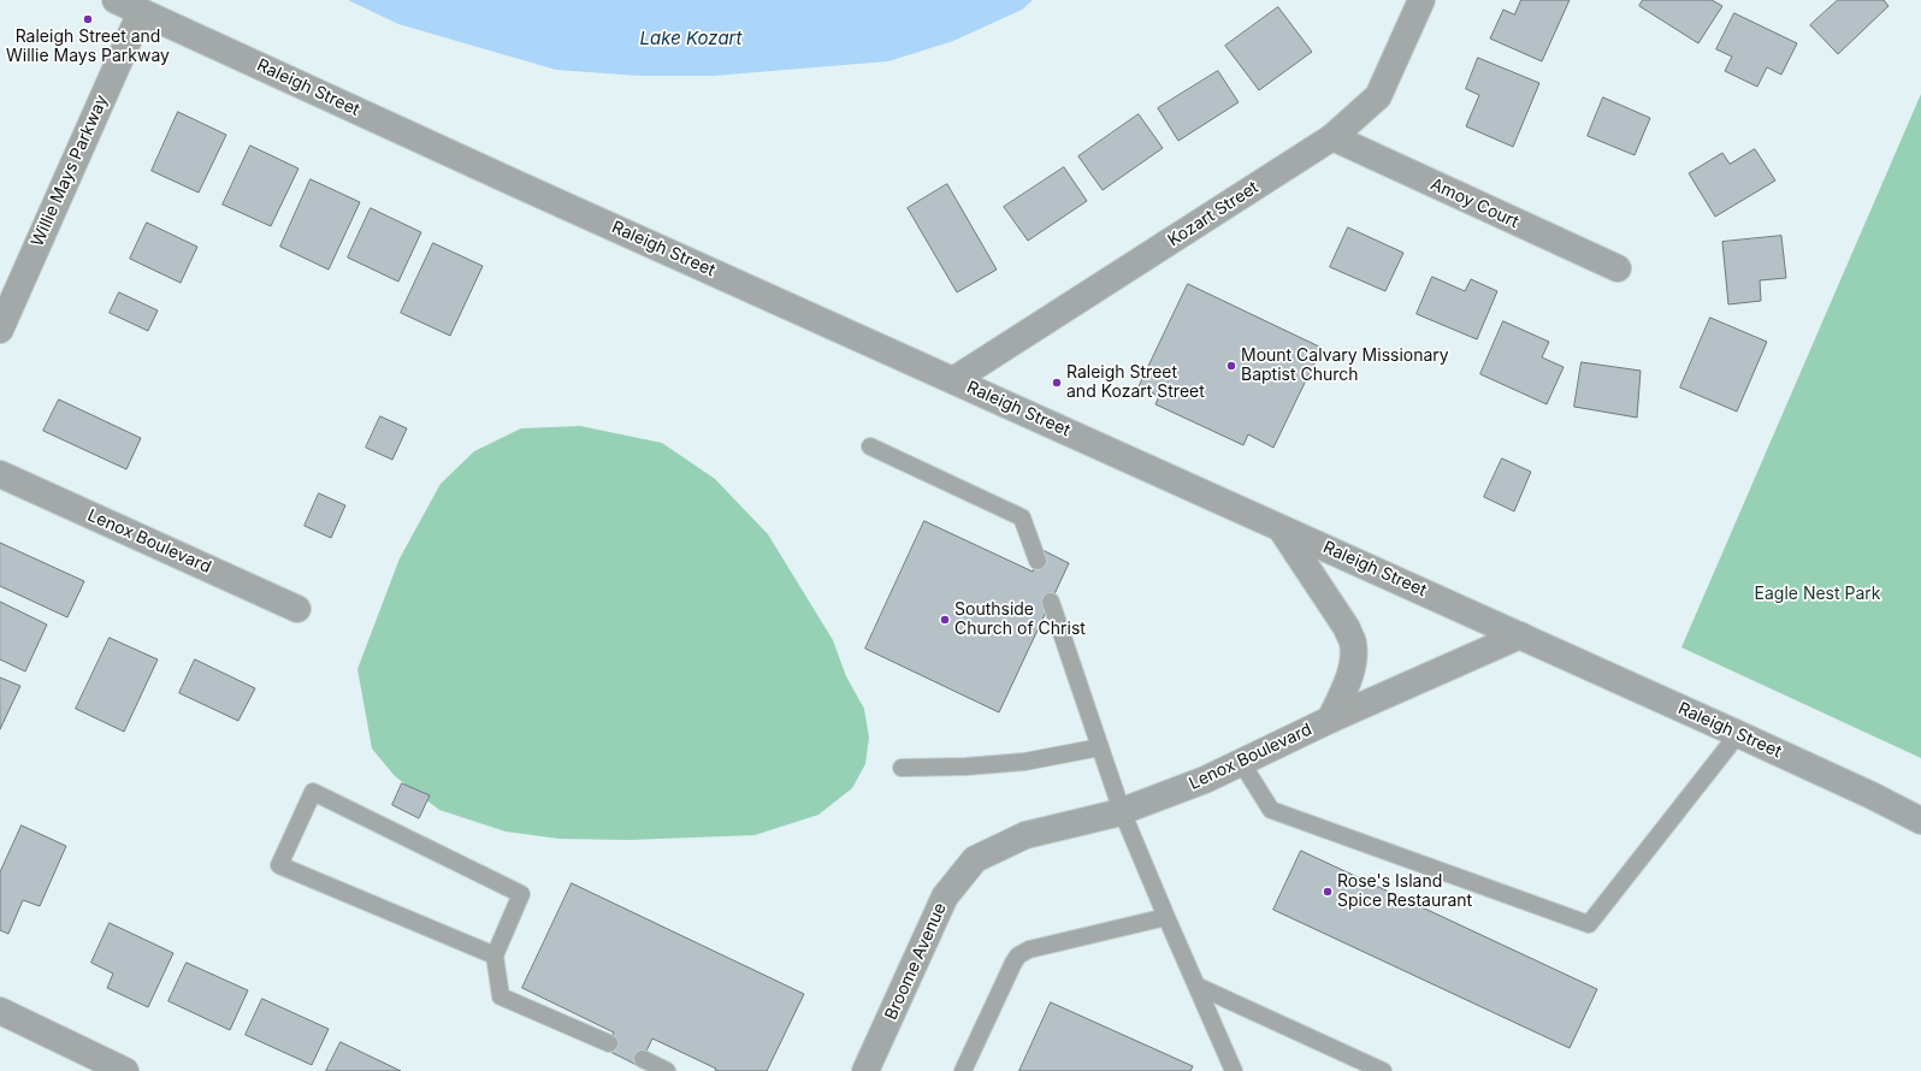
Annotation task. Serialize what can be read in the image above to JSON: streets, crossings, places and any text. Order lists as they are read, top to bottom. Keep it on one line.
{"streets":{"street":["Raleigh Street","Willie Mays Parkway","Amoy Court","Kozart Street","Lenox Boulevard","Broome Avenue"]},"crossings":[["Raleigh Street","Willie Mays Parkway"],["Raleigh Street","Kozart Street"],["Raleigh Street","Lenox Boulevard"],["Amoy Court","Kozart Street"],["Lenox Boulevard","Broome Avenue"]],"water":["Lake Kozart"],"parks":["Eagle Nest Park"],"places":["Raleigh Street and Willie Mays Parkway","Mount Calvary Missionary Baptist Church","Raleigh Street and Kozart Street","Southside Church of Christ","Rose's Island Spice Restaurant"]}
